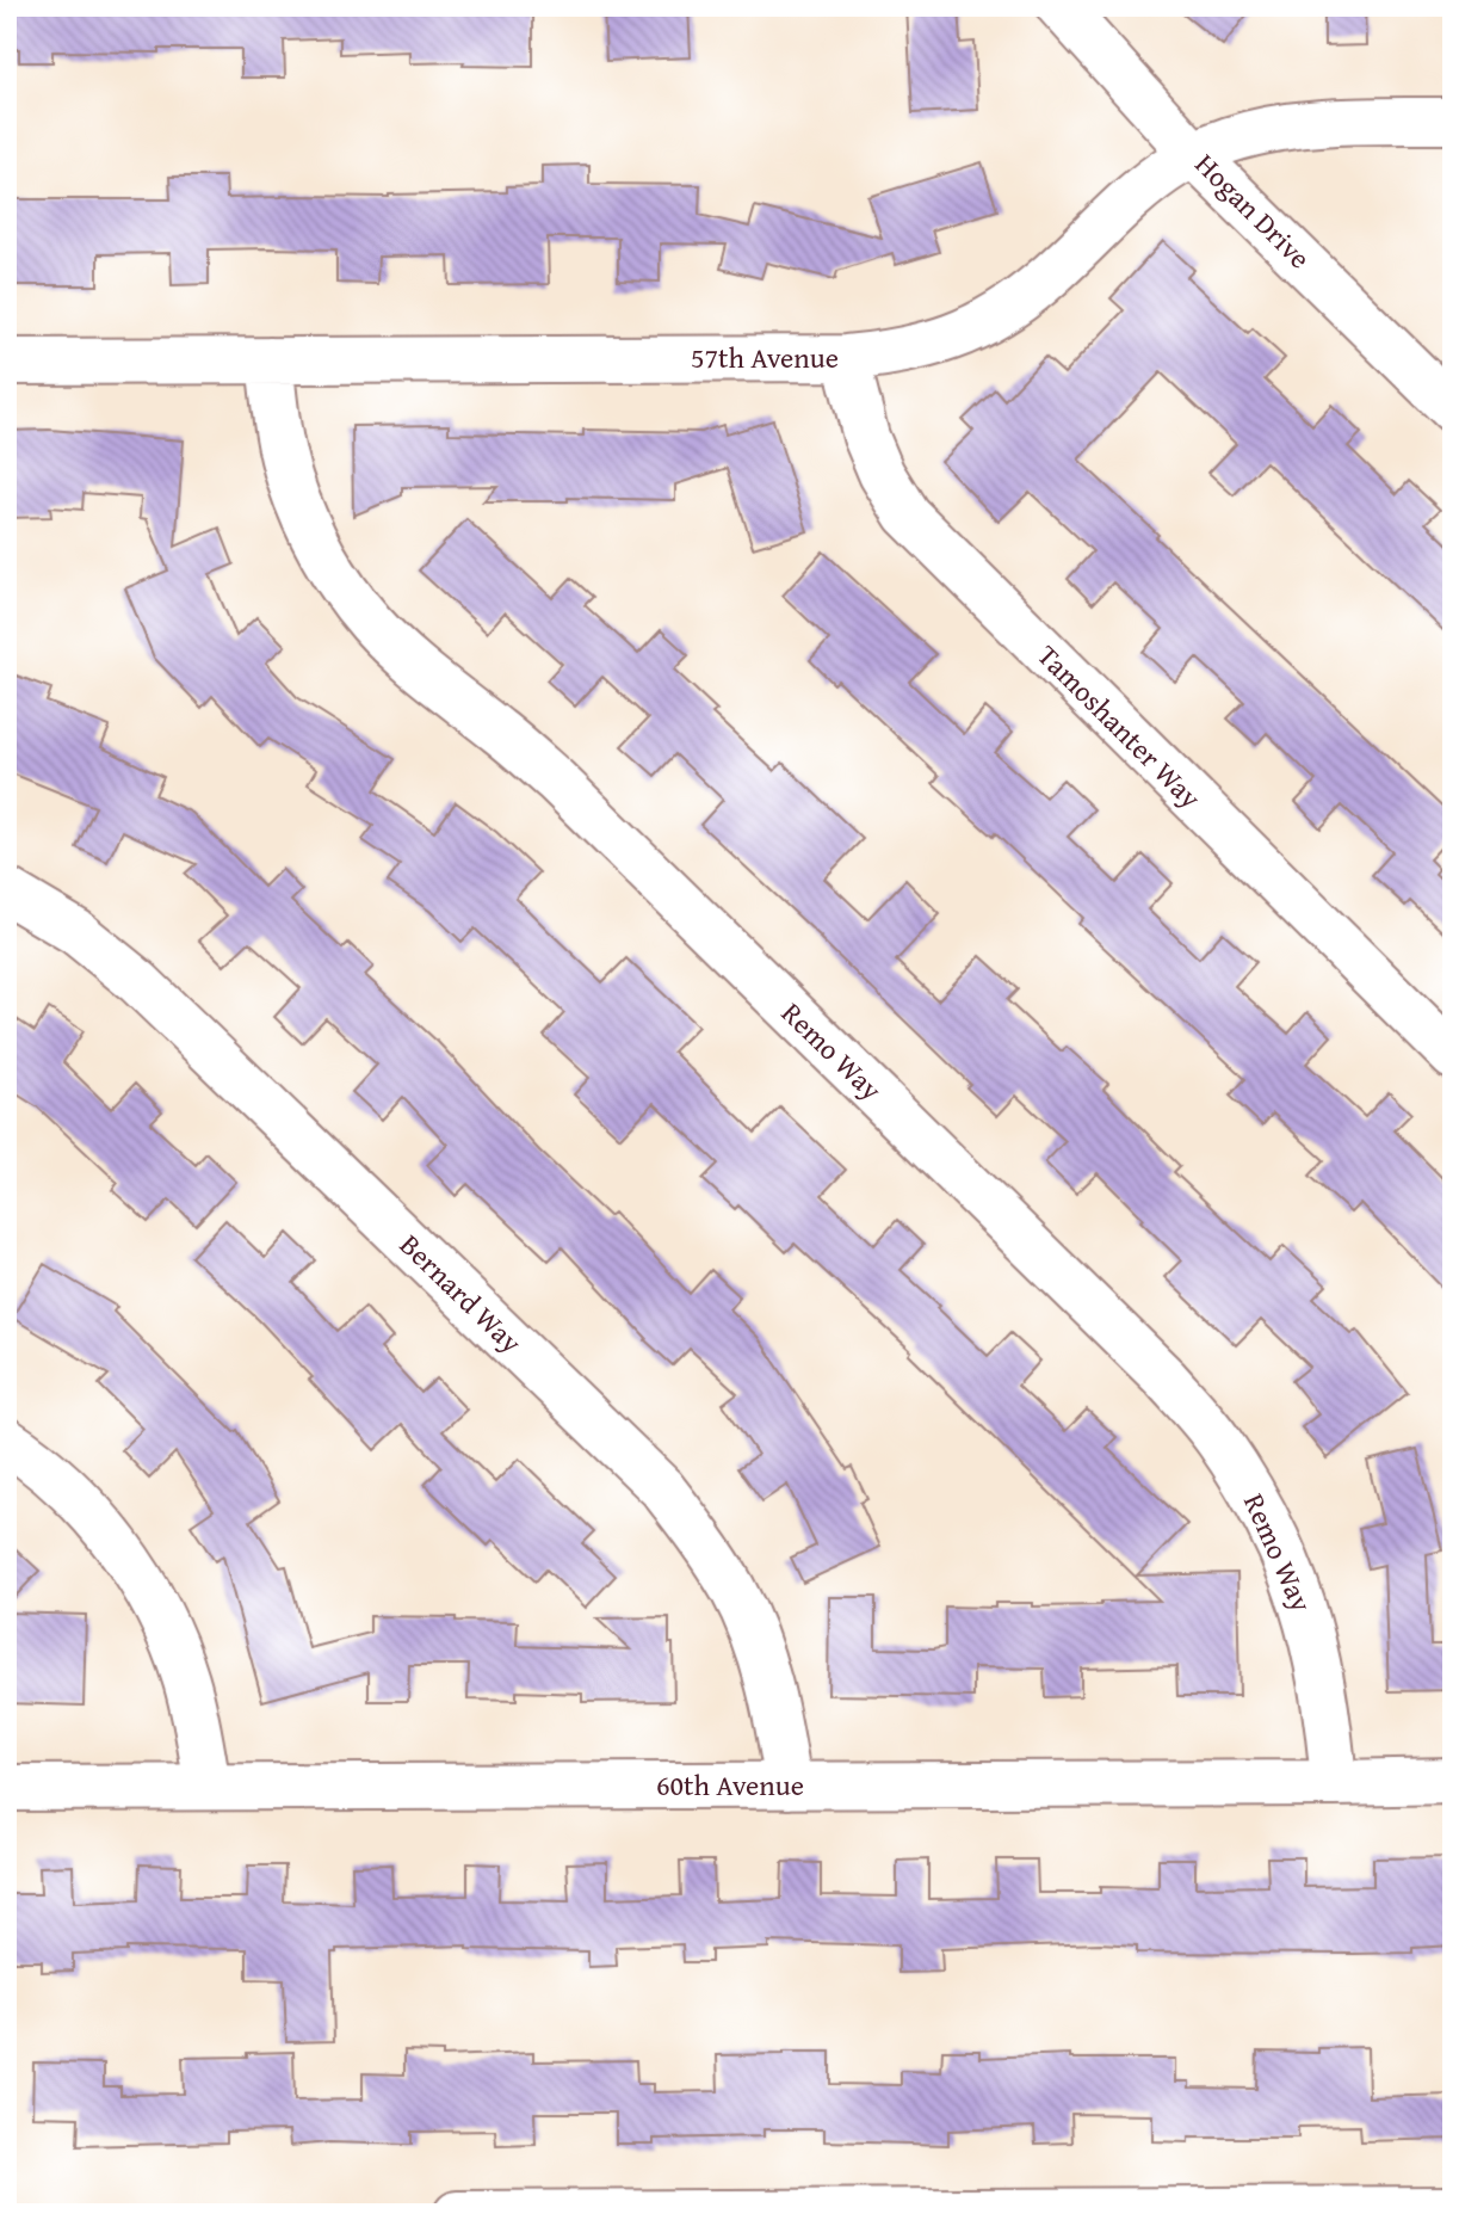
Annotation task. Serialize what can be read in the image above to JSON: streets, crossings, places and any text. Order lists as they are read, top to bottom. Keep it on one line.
{"streets":{"street":["Hogan Drive","57th Avenue","Tamoshanter Way","Remo Way","Bernard Way","60th Avenue"]},"crossings":[["Hogan Drive","57th Avenue"],["57th Avenue","Tamoshanter Way"],["57th Avenue","Remo Way"],["Remo Way","60th Avenue"],["Bernard Way","60th Avenue"]]}
